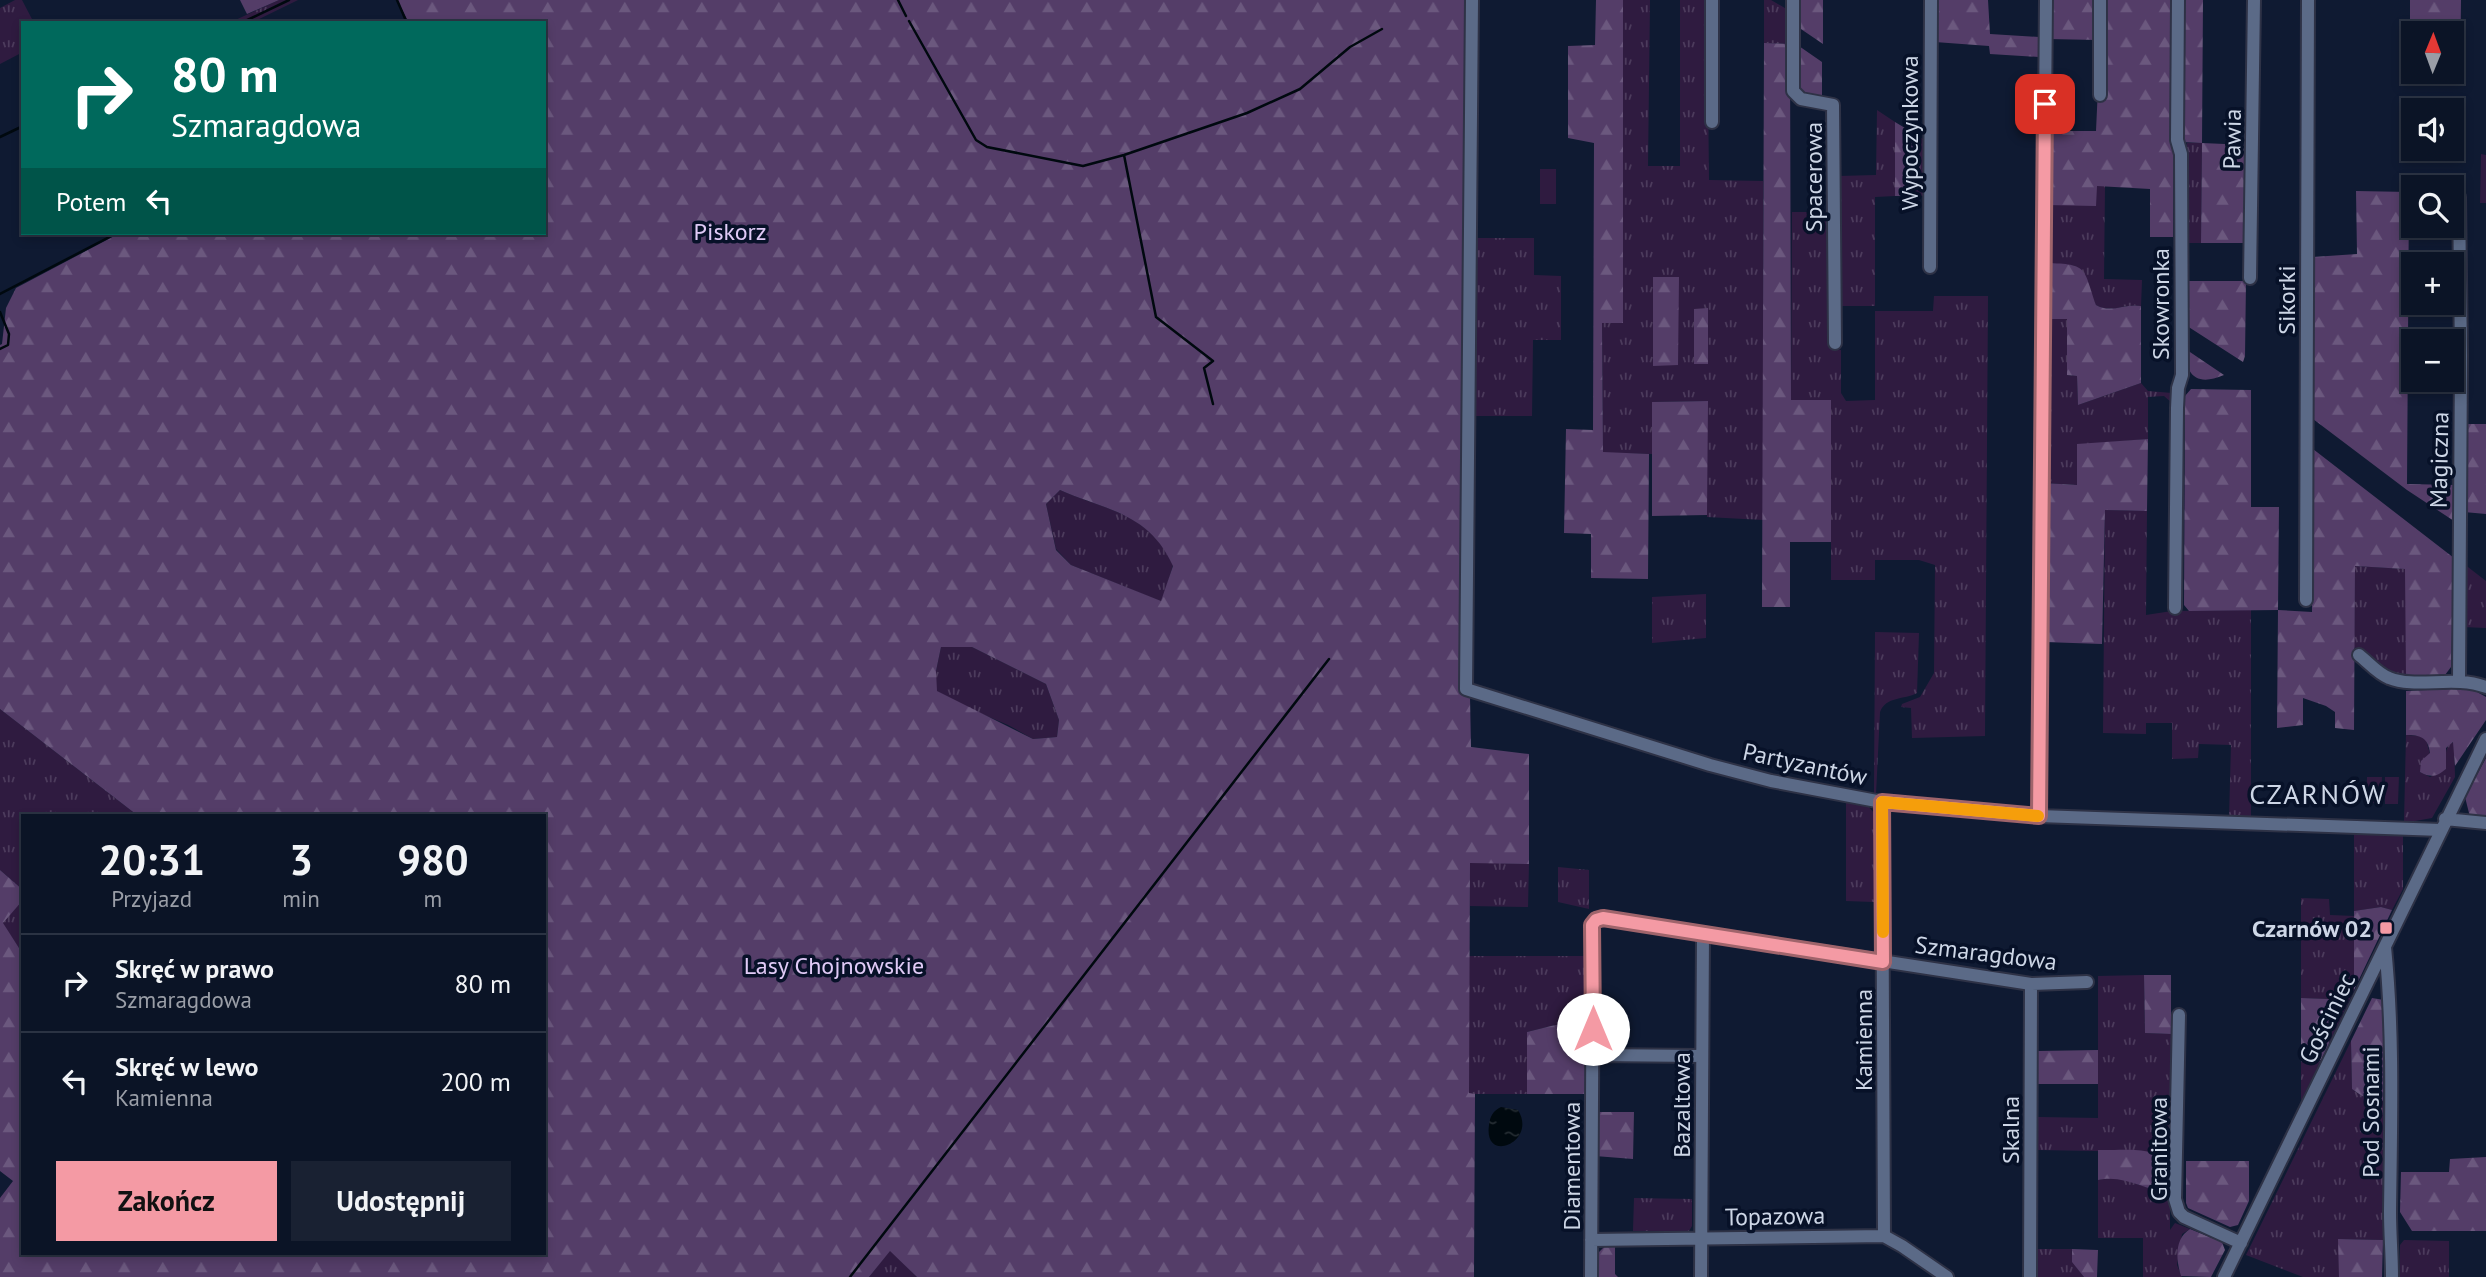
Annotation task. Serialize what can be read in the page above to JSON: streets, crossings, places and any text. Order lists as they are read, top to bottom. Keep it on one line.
{"streets":{"street":["Wypoczynkowa","Pawia","Spacerowa","Sikorki","Skowronka","Magiczna","Partyzantów","Szmaragdowa","Gościniec","Kamienna","Bazaltowa","Pod Sosnami","Skalna","Granitowa","Diamentowa","Topazowa"]},"crossings":[["Partyzantów","Gościniec"],["Partyzantów","Kamienna"],["Szmaragdowa","Kamienna"],["Szmaragdowa","Bazaltowa"],["Szmaragdowa","Skalna"],["Szmaragdowa","Diamentowa"],["Gościniec","Pod Sosnami"],["Gościniec","Granitowa"],["Kamienna","Topazowa"],["Bazaltowa","Topazowa"],["Diamentowa","Topazowa"]],"districts":["CZARNÓW"],"parks":["Piskorz","Lasy Chojnowskie"],"places":{"transit":["Czarnów 02"]},"north":"top","page":{"map_buttons":["+","−"],"turn":["80 m","Szmaragdowa"],"then":"Potem","eta":["20:31","Przyjazd","3","min","980","m"],"list":[{"name":"Skręć w prawo","note":"Szmaragdowa","value":"80 m"},{"name":"Skręć w lewo","note":"Kamienna","value":"200 m"}],"buttons":["Zakończ","Udostępnij"]}}
